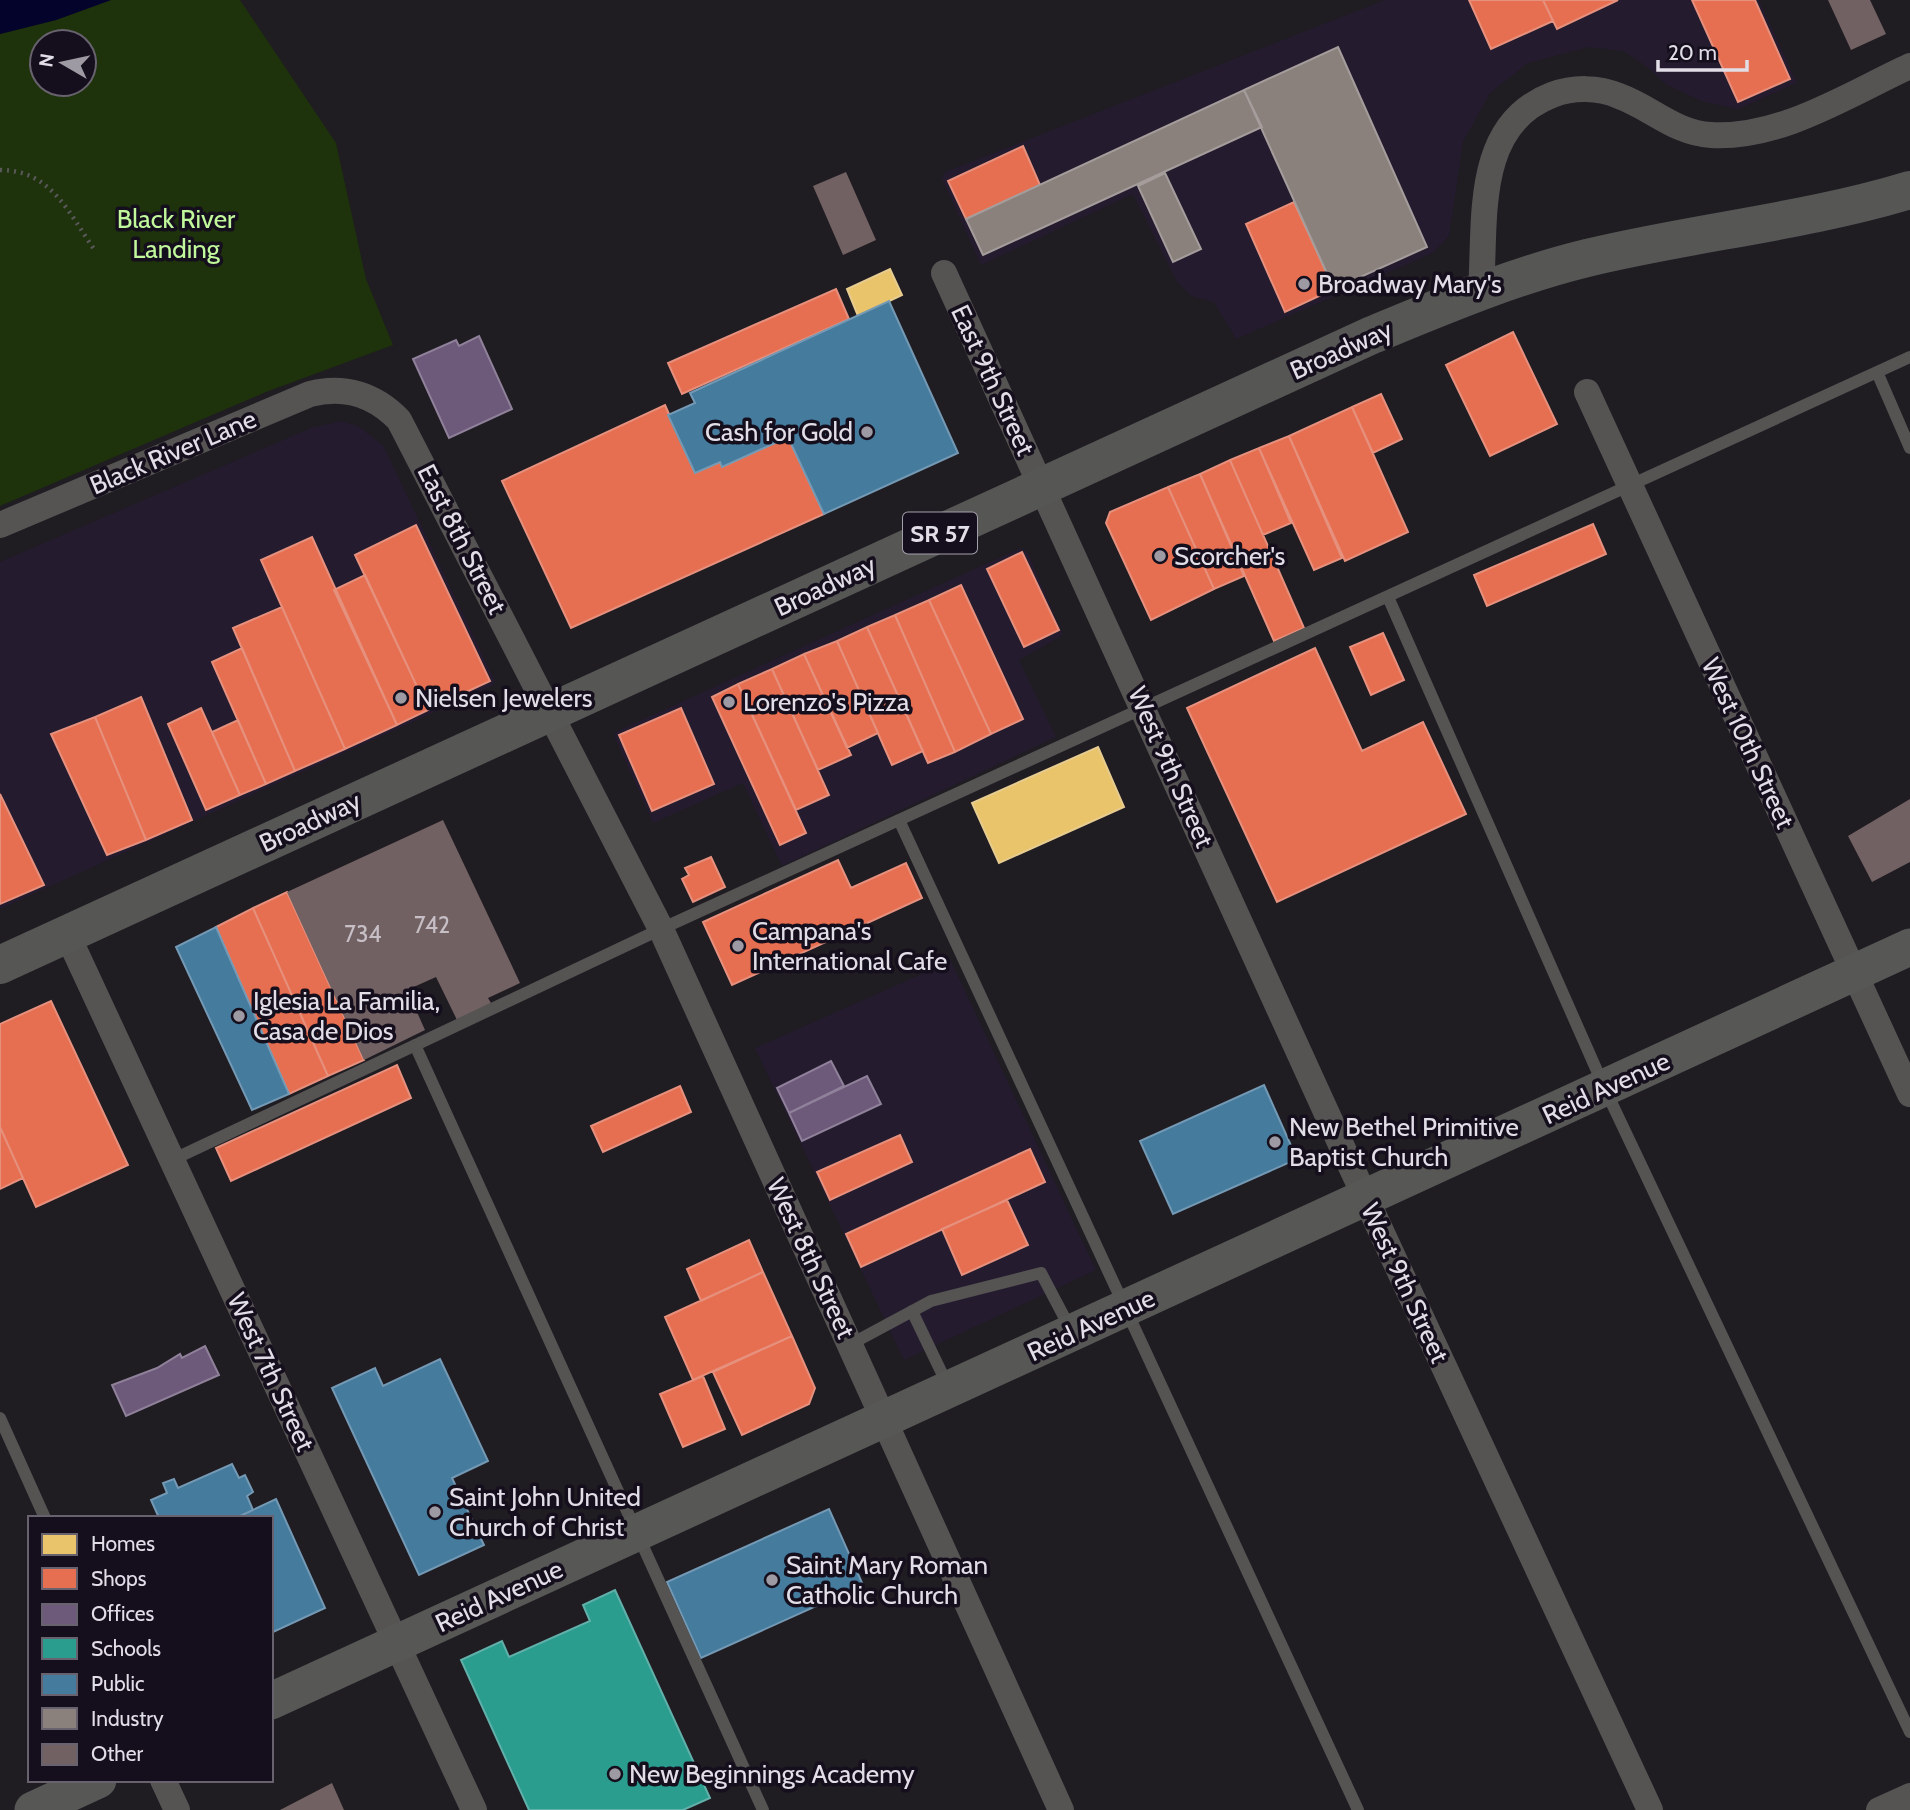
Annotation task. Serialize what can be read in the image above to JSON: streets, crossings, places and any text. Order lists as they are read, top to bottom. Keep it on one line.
{"streets":{"main road":["Broadway","SR 57"],"street":["East 9th Street","Black River Lane","East 8th Street","West 10th Street","West 9th Street","Reid Avenue","West 8th Street","West 7th Street"]},"crossings":[["Broadway","East 9th Street"],["Broadway","East 8th Street"],["Broadway","West 9th Street"],["Broadway","West 8th Street"],["Broadway","West 7th Street"],["East 9th Street","West 9th Street"],["Black River Lane","East 8th Street"],["East 8th Street","West 8th Street"],["West 10th Street","Reid Avenue"],["West 9th Street","Reid Avenue"],["Reid Avenue","West 8th Street"],["Reid Avenue","West 7th Street"]],"parks":["Black River Landing"],"places":["Broadway Mary's","Cash for Gold","Scorcher's","Nielsen Jewelers","Lorenzo's Pizza","Campana's International Cafe","Iglesia La Familia, Casa de Dios","New Bethel Primitive Baptist Church","Saint John United Church of Christ","Saint Mary Roman Catholic Church","New Beginnings Academy"],"house_numbers":["742","734"],"legend":["Homes","Shops","Offices","Schools","Public","Industry","Other"],"scale_bar":"20 m","north":"left"}
